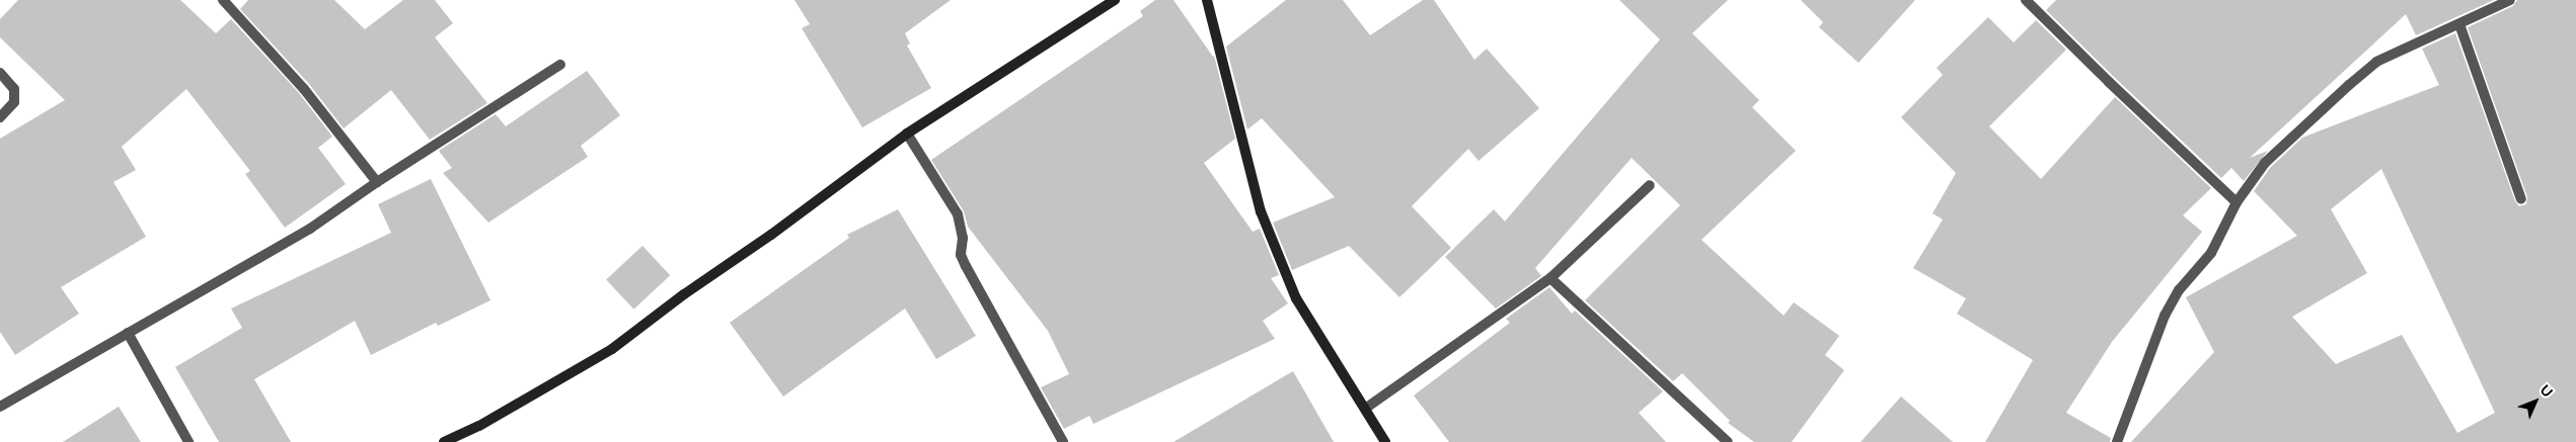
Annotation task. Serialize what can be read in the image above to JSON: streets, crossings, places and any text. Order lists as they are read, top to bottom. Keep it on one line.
{"north":"top right"}
